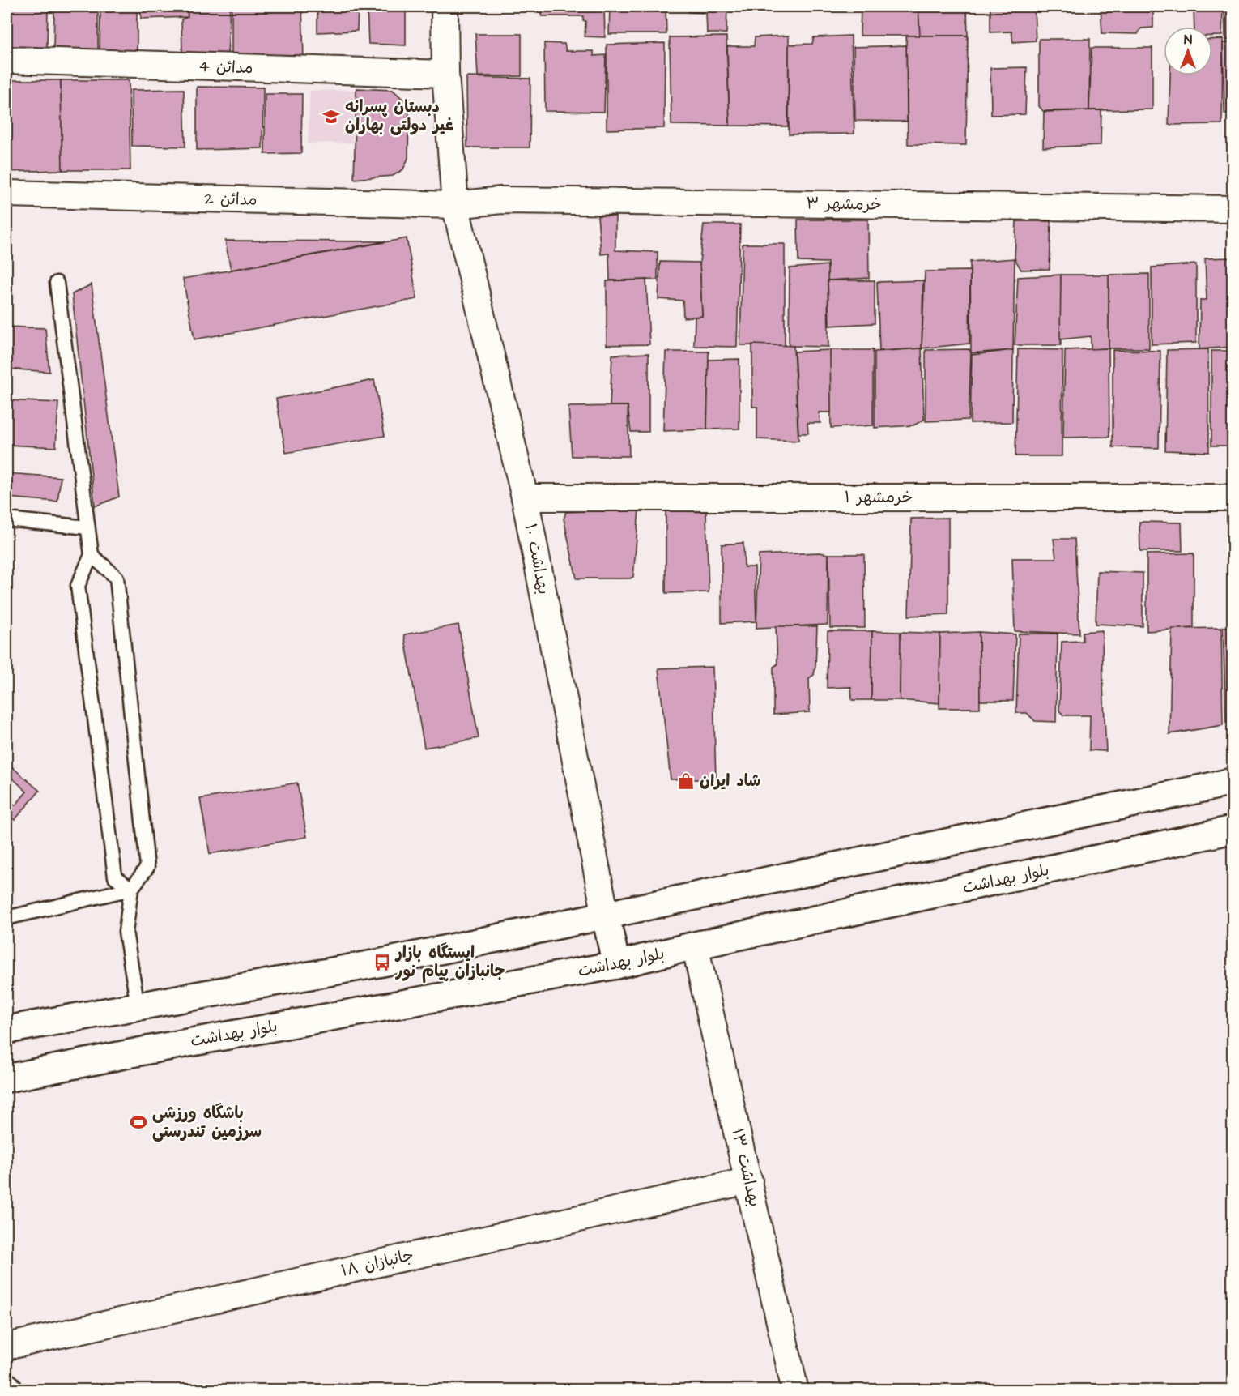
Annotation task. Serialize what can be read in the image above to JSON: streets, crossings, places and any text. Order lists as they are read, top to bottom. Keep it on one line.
{"streets":{"main road":["بلوار بهداشت"],"street":["مدائن 4","مدائن 2","خرمشهر ۳","خرمشهر ۱","بهداشت ۱۰","بهداشت ۱۳","جانبازان ۱۸"]},"crossings":[["مدائن 4","بهداشت ۱۰"],["مدائن 2","خرمشهر ۳"],["مدائن 2","بهداشت ۱۰"],["خرمشهر ۳","بهداشت ۱۰"],["خرمشهر ۱","بهداشت ۱۰"],["بلوار بهداشت","بهداشت ۱۳"],["بهداشت ۱۳","جانبازان ۱۸"]],"places":{"school or university":["دبستان پسرانه غیر دولتی بهاران"],"shop":["شاد ایران"],"bus stop":["ایستگاه بازار جانبازان پیام نور"],"sports":["باشگاه ورزشی سرزمین تندرستی"]},"north":"top"}
